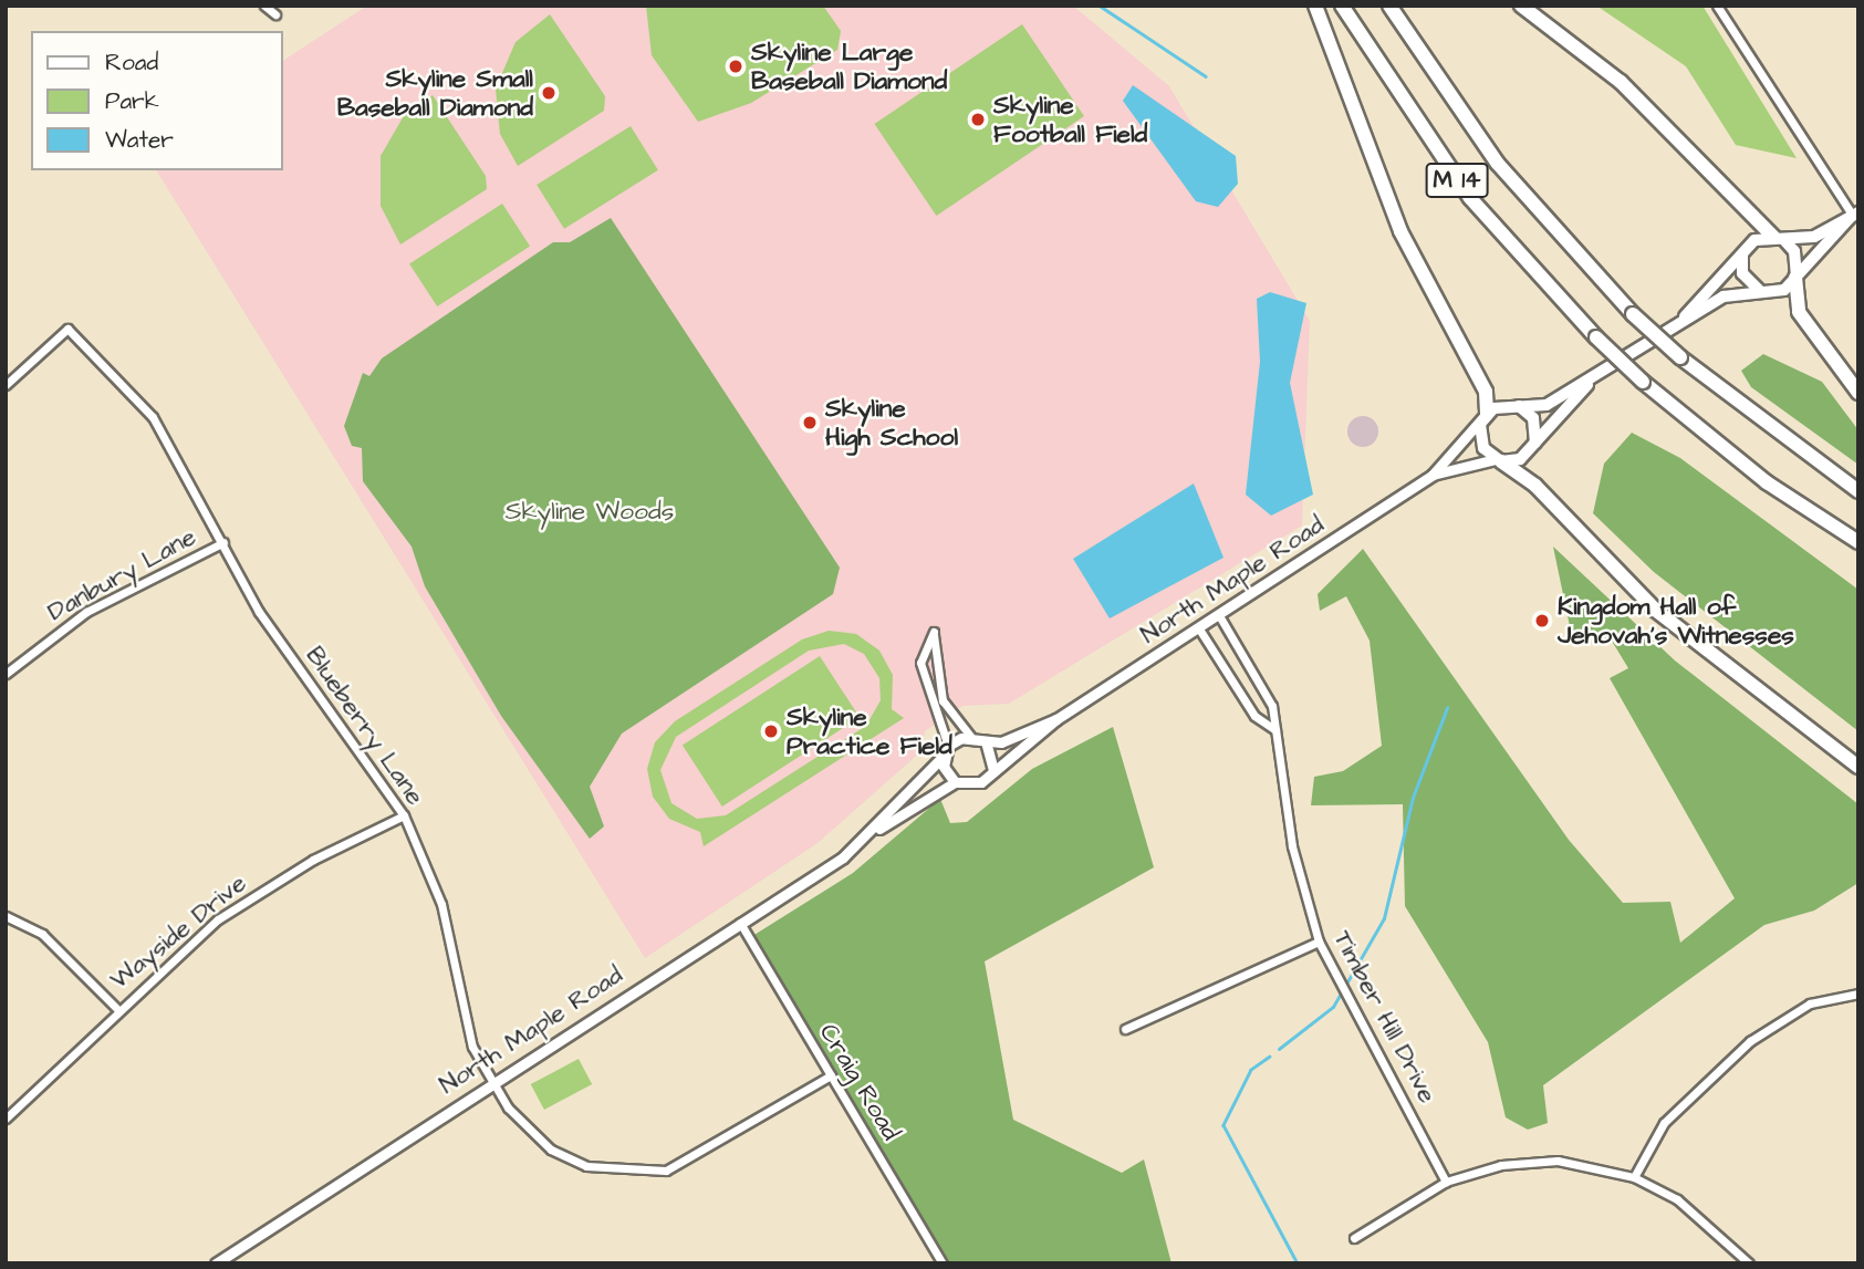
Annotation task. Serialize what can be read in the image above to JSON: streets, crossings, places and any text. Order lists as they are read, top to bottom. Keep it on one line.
{"streets":{"highway":["M 14"],"street":["Danbury Lane","North Maple Road","Blueberry Lane","Wayside Drive","Timber Hill Drive","Craig Road"]},"crossings":[["Danbury Lane","Blueberry Lane"],["North Maple Road","Blueberry Lane"],["North Maple Road","Timber Hill Drive"],["North Maple Road","Craig Road"],["Blueberry Lane","Wayside Drive"],["Blueberry Lane","Craig Road"]],"parks":["Skyline Woods"],"places":["Skyline Large Baseball Diamond","Skyline Small Baseball Diamond","Skyline Football Field","Skyline High School","Kingdom Hall of Jehovah's Witnesses","Skyline Practice Field"],"legend":["Road","Park","Water"]}
